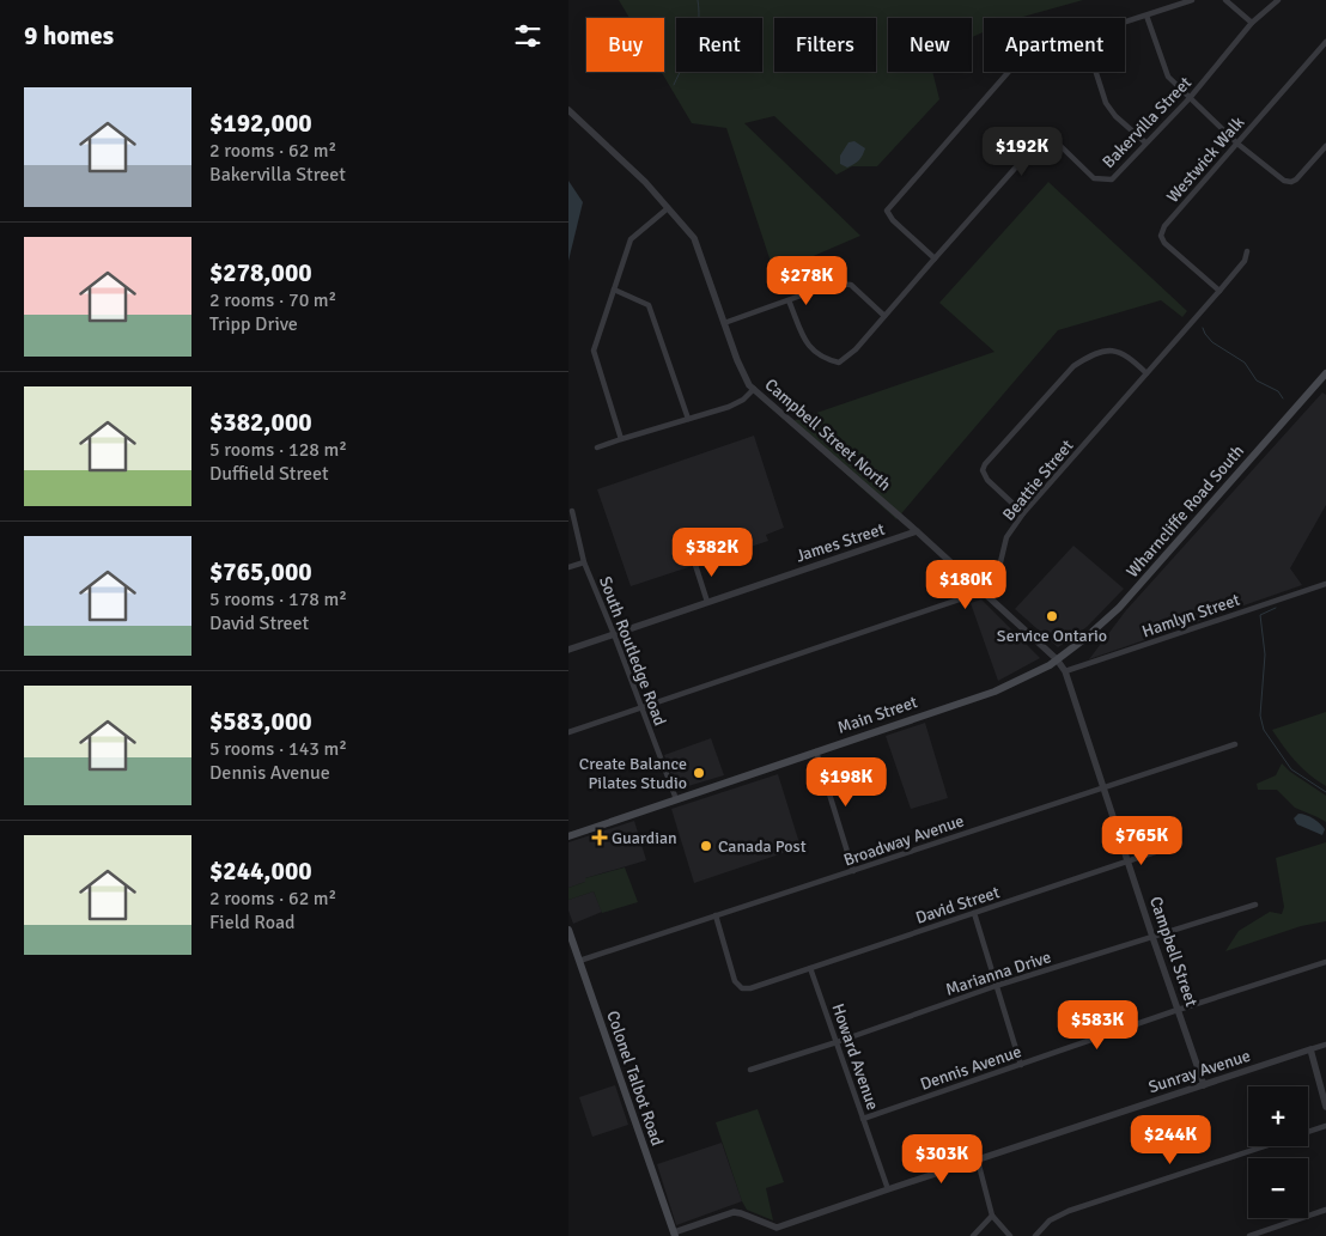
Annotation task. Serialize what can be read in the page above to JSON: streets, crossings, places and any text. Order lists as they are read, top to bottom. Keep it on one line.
{"streets":{"main road":["Wharncliffe Road South","Main Street","Colonel Talbot Road"],"street":["Bakervilla Street","Westwick Walk","Campbell Street North","Beattie Street","James Street","Hamlyn Street","South Routledge Road","Broadway Avenue","David Street","Campbell Street","Marianna Drive","Howard Avenue","Dennis Avenue","Sunray Avenue"]},"crossings":[["Westwick Walk","Beattie Street"],["Campbell Street North","Beattie Street"],["Campbell Street North","Wharncliffe Road South"],["Campbell Street North","James Street"],["Campbell Street North","Main Street"],["Campbell Street North","Campbell Street"],["Wharncliffe Road South","Main Street"],["Wharncliffe Road South","Campbell Street"],["James Street","South Routledge Road"],["Hamlyn Street","Campbell Street"],["South Routledge Road","Main Street"],["Main Street","Campbell Street"],["Broadway Avenue","David Street"],["Broadway Avenue","Campbell Street"],["Broadway Avenue","Colonel Talbot Road"],["David Street","Campbell Street"],["David Street","Howard Avenue"],["Campbell Street","Marianna Drive"],["Campbell Street","Dennis Avenue"],["Campbell Street","Sunray Avenue"],["Marianna Drive","Howard Avenue"],["Howard Avenue","Dennis Avenue"],["Howard Avenue","Sunray Avenue"],["Sunray Avenue","Colonel Talbot Road"]],"places":{"other":["Service Ontario","Create Balance Pilates Studio","Canada Post"],"health":["Guardian"]},"page":{"heading":"9 homes","chip":["Buy","Rent","Filters","New","Apartment"],"list":[{"name":"$192,000","note":"2 rooms · 62 m² · Bakervilla Street"},{"name":"$278,000","note":"2 rooms · 70 m² · Tripp Drive"},{"name":"$382,000","note":"5 rooms · 128 m² · Duffield Street"},{"name":"$765,000","note":"5 rooms · 178 m² · David Street"},{"name":"$583,000","note":"5 rooms · 143 m² · Dennis Avenue"},{"name":"$244,000","note":"2 rooms · 62 m² · Field Road"}],"price":["$192K","$278K","$382K","$180K","$198K","$765K","$583K","$244K","$303K"],"map_buttons":["+","−"]}}
